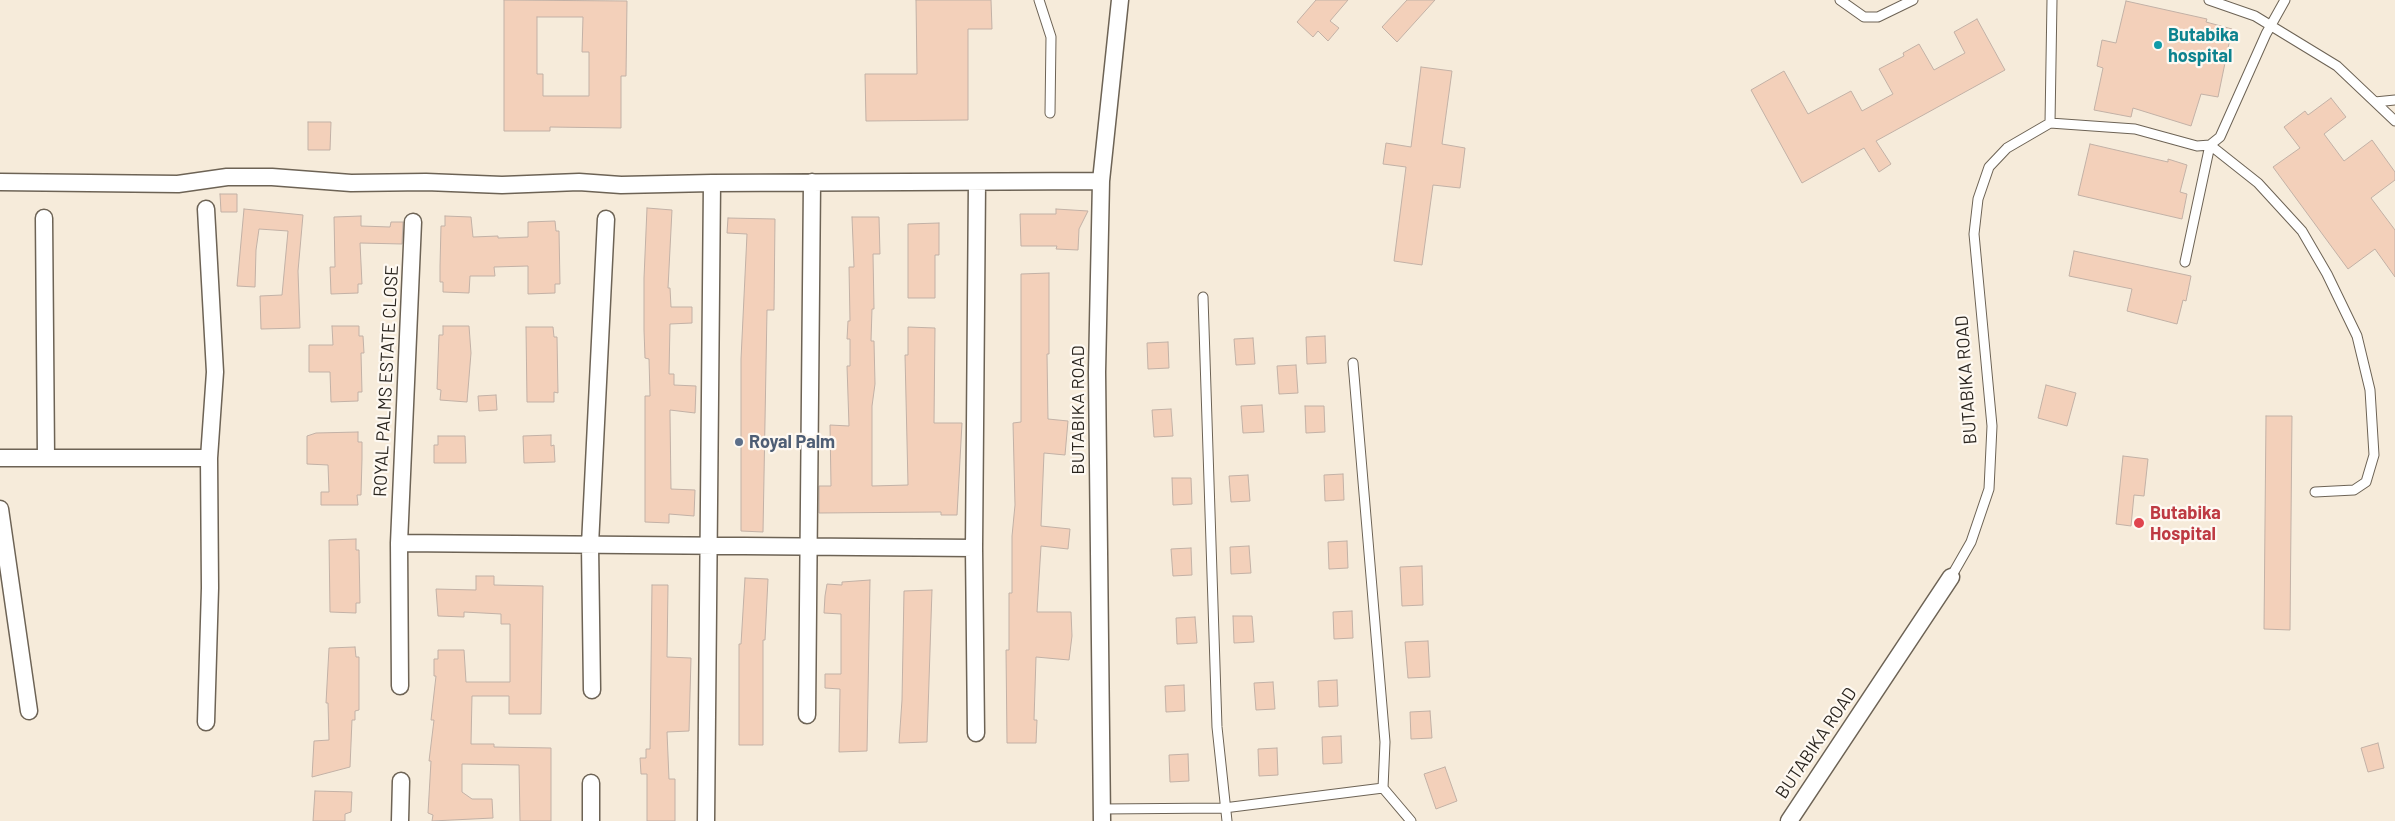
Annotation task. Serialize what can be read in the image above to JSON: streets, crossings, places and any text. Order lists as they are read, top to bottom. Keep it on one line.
{"streets":{"street":["BUTABIKA ROAD","ROYAL PALMS ESTATE CLOSE"]},"places":["Butabika hospital","Royal Palm","Butabika Hospital"]}
